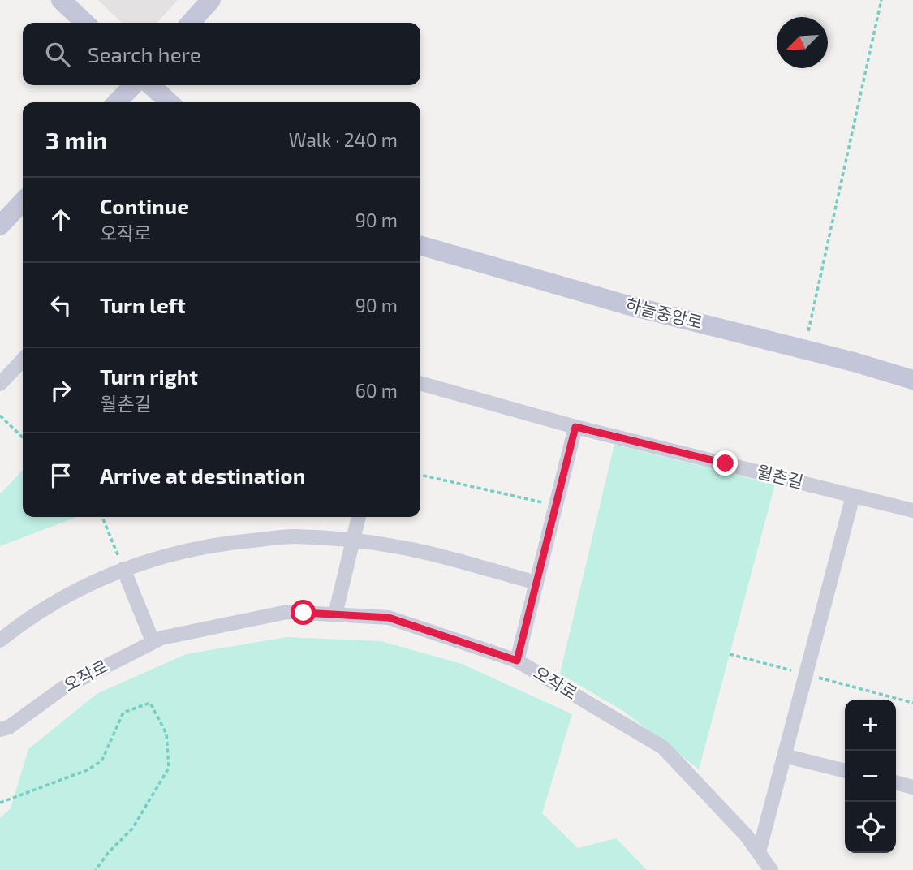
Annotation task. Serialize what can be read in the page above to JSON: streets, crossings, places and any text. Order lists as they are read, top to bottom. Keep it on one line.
{"streets":{"street":["하늘중앙로","월촌길","오작로"]},"north":"bottom left","page":{"search":"Search here","heading":["3 min","Walk · 240 m"],"list":[["Continue","오작로","90 m"],["Turn left","90 m"],["Turn right","월촌길","60 m"],"Arrive at destination"],"map_buttons":["+","−"]}}
